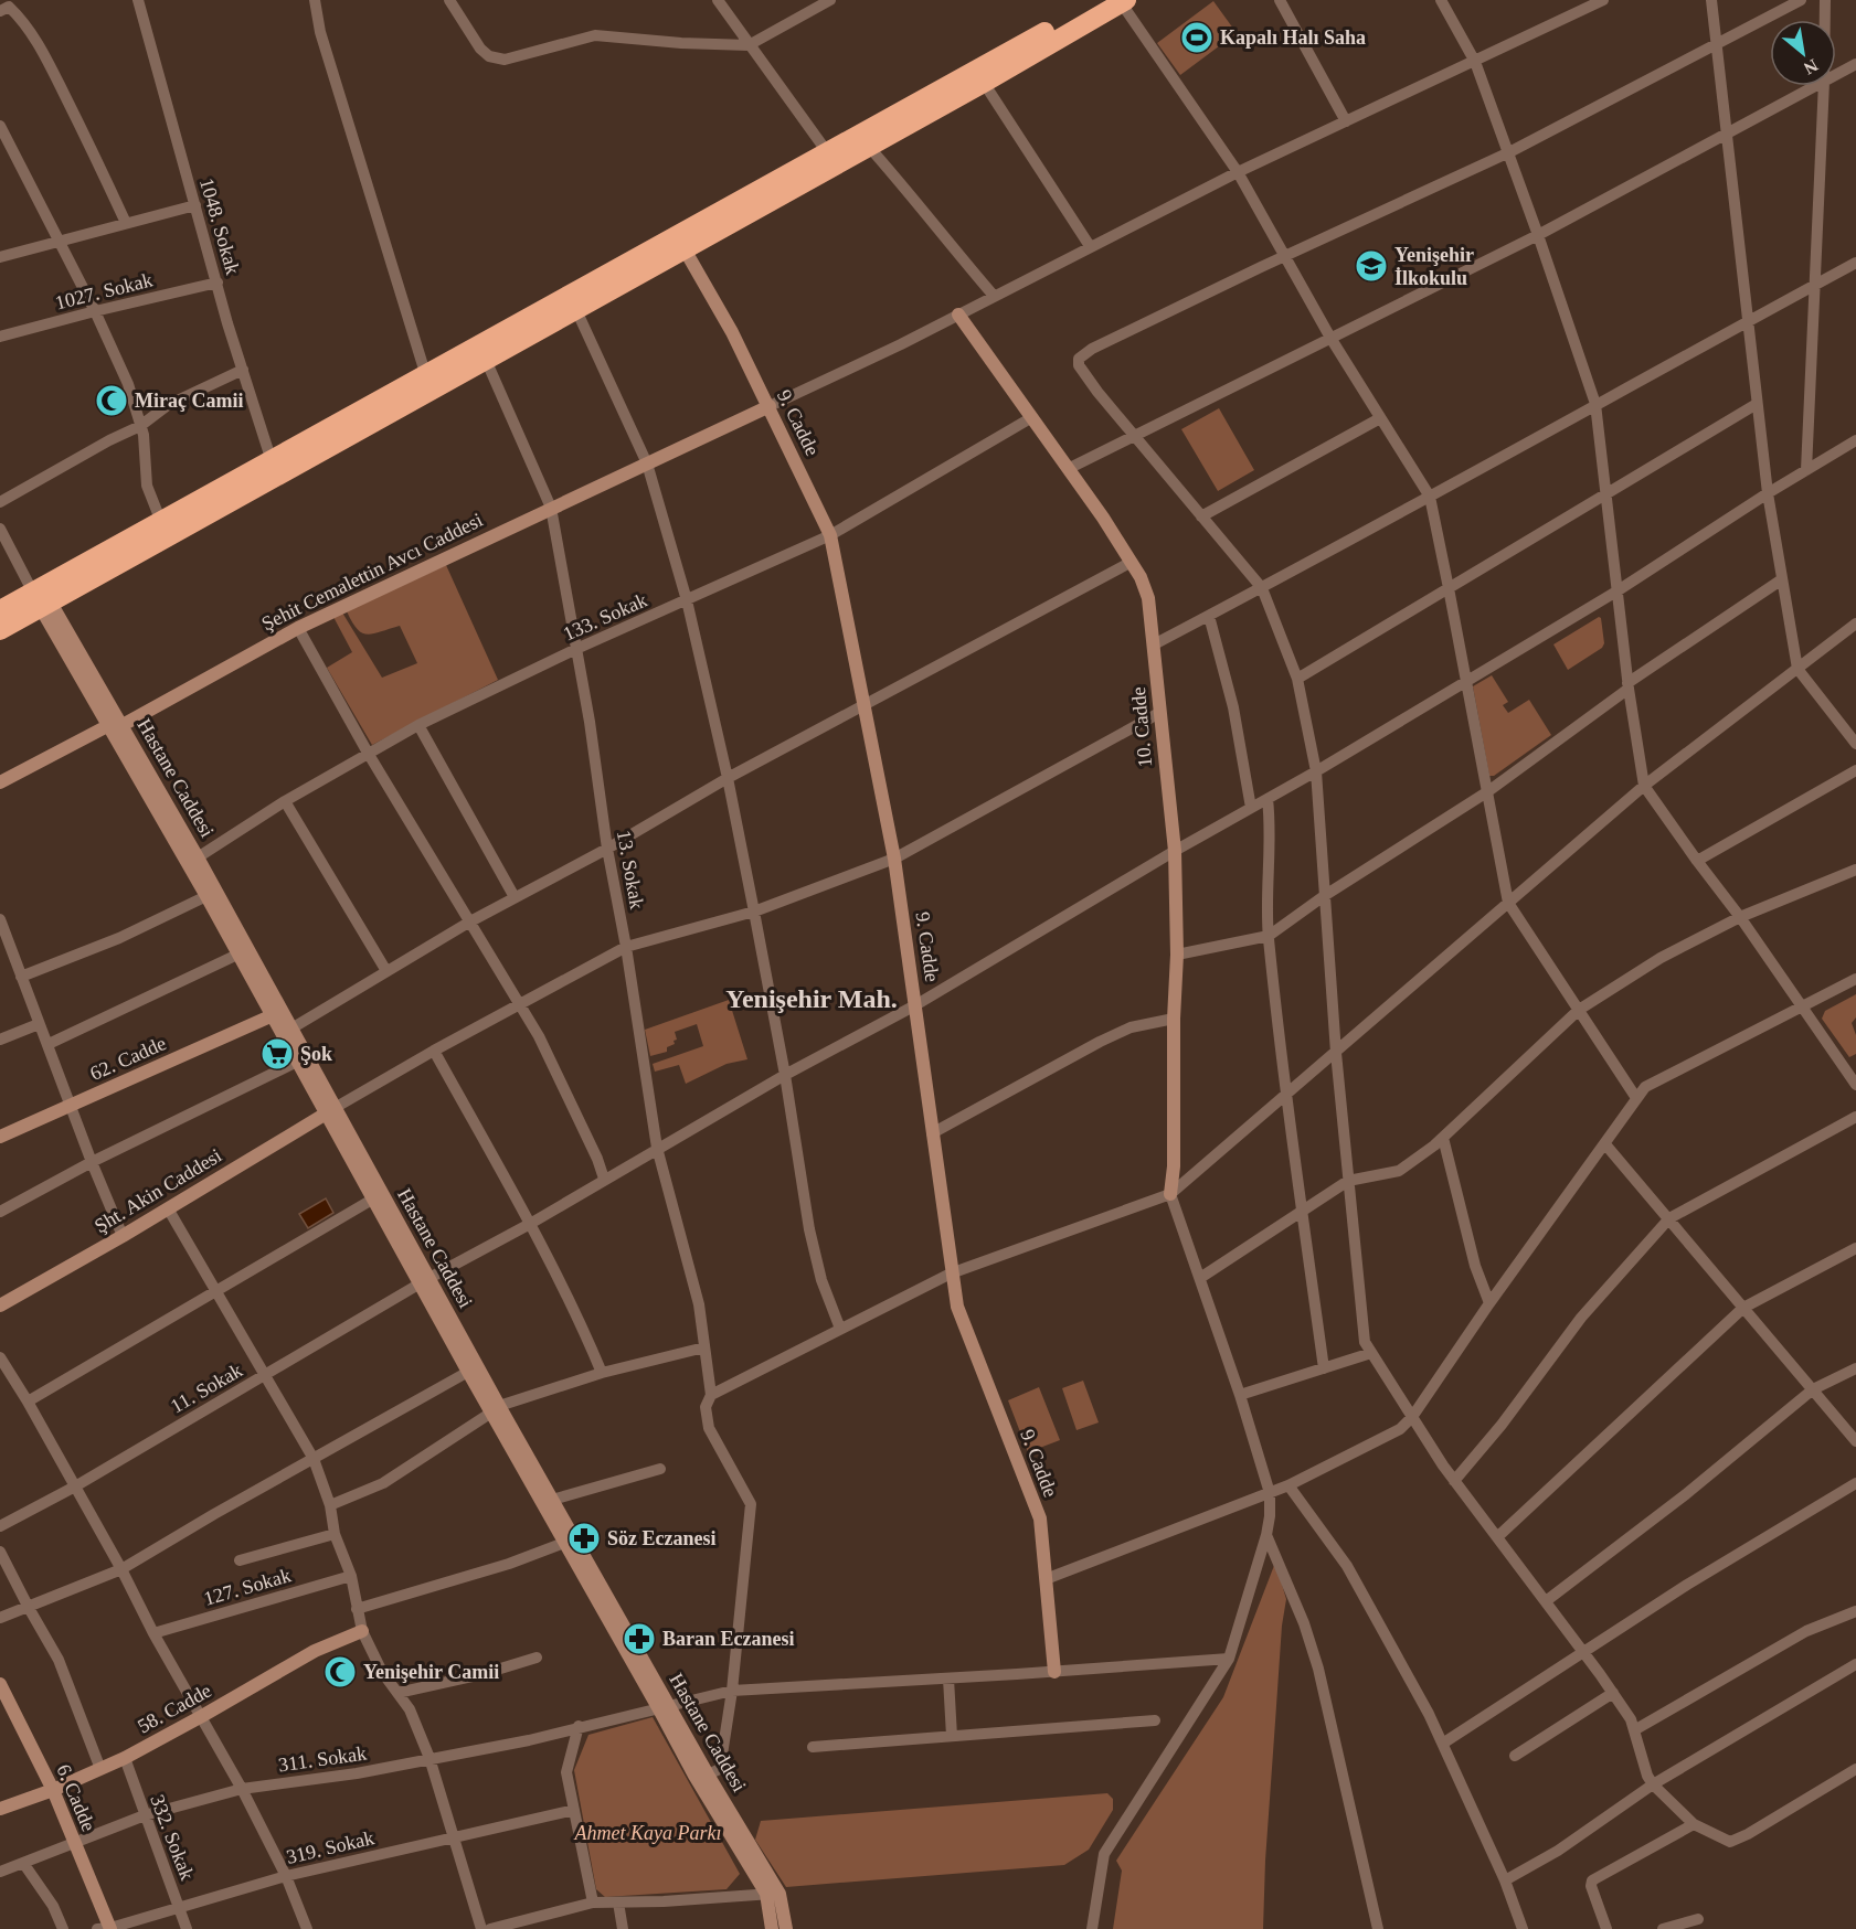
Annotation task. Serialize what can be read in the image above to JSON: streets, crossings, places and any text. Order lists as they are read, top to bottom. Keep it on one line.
{"streets":{"street":["1048. Sokak","1027. Sokak","9. Cadde","Şehit Cemalettin Avcı Caddesi","133. Sokak","10. Cadde","Hastane Caddesi","13. Sokak","62. Cadde","Şht. Akin Caddesi","11. Sokak","127. Sokak","58. Cadde","311. Sokak","6. Cadde","332. Sokak","319. Sokak"]},"crossings":[["1048. Sokak","1027. Sokak"],["9. Cadde","Şehit Cemalettin Avcı Caddesi"],["9. Cadde","133. Sokak"],["9. Cadde","11. Sokak"],["9. Cadde","311. Sokak"],["Şehit Cemalettin Avcı Caddesi","Hastane Caddesi"],["Şehit Cemalettin Avcı Caddesi","13. Sokak"],["133. Sokak","10. Cadde"],["133. Sokak","Hastane Caddesi"],["133. Sokak","13. Sokak"],["10. Cadde","11. Sokak"],["Hastane Caddesi","13. Sokak"],["Hastane Caddesi","62. Cadde"],["Hastane Caddesi","Şht. Akin Caddesi"],["Hastane Caddesi","11. Sokak"],["Hastane Caddesi","311. Sokak"],["13. Sokak","11. Sokak"],["13. Sokak","311. Sokak"],["58. Cadde","6. Cadde"],["58. Cadde","332. Sokak"],["311. Sokak","6. Cadde"],["311. Sokak","332. Sokak"],["6. Cadde","319. Sokak"],["332. Sokak","319. Sokak"]],"districts":["Yenişehir Mah."],"parks":["Ahmet Kaya Parkı"],"places":{"sports":["Kapalı Halı Saha"],"school or university":["Yenişehir İlkokulu"],"mosque":["Miraç Camii","Yenişehir Camii"],"supermarket":["Şok"],"pharmacy":["Söz Eczanesi","Baran Eczanesi"]},"north":"bottom right"}
